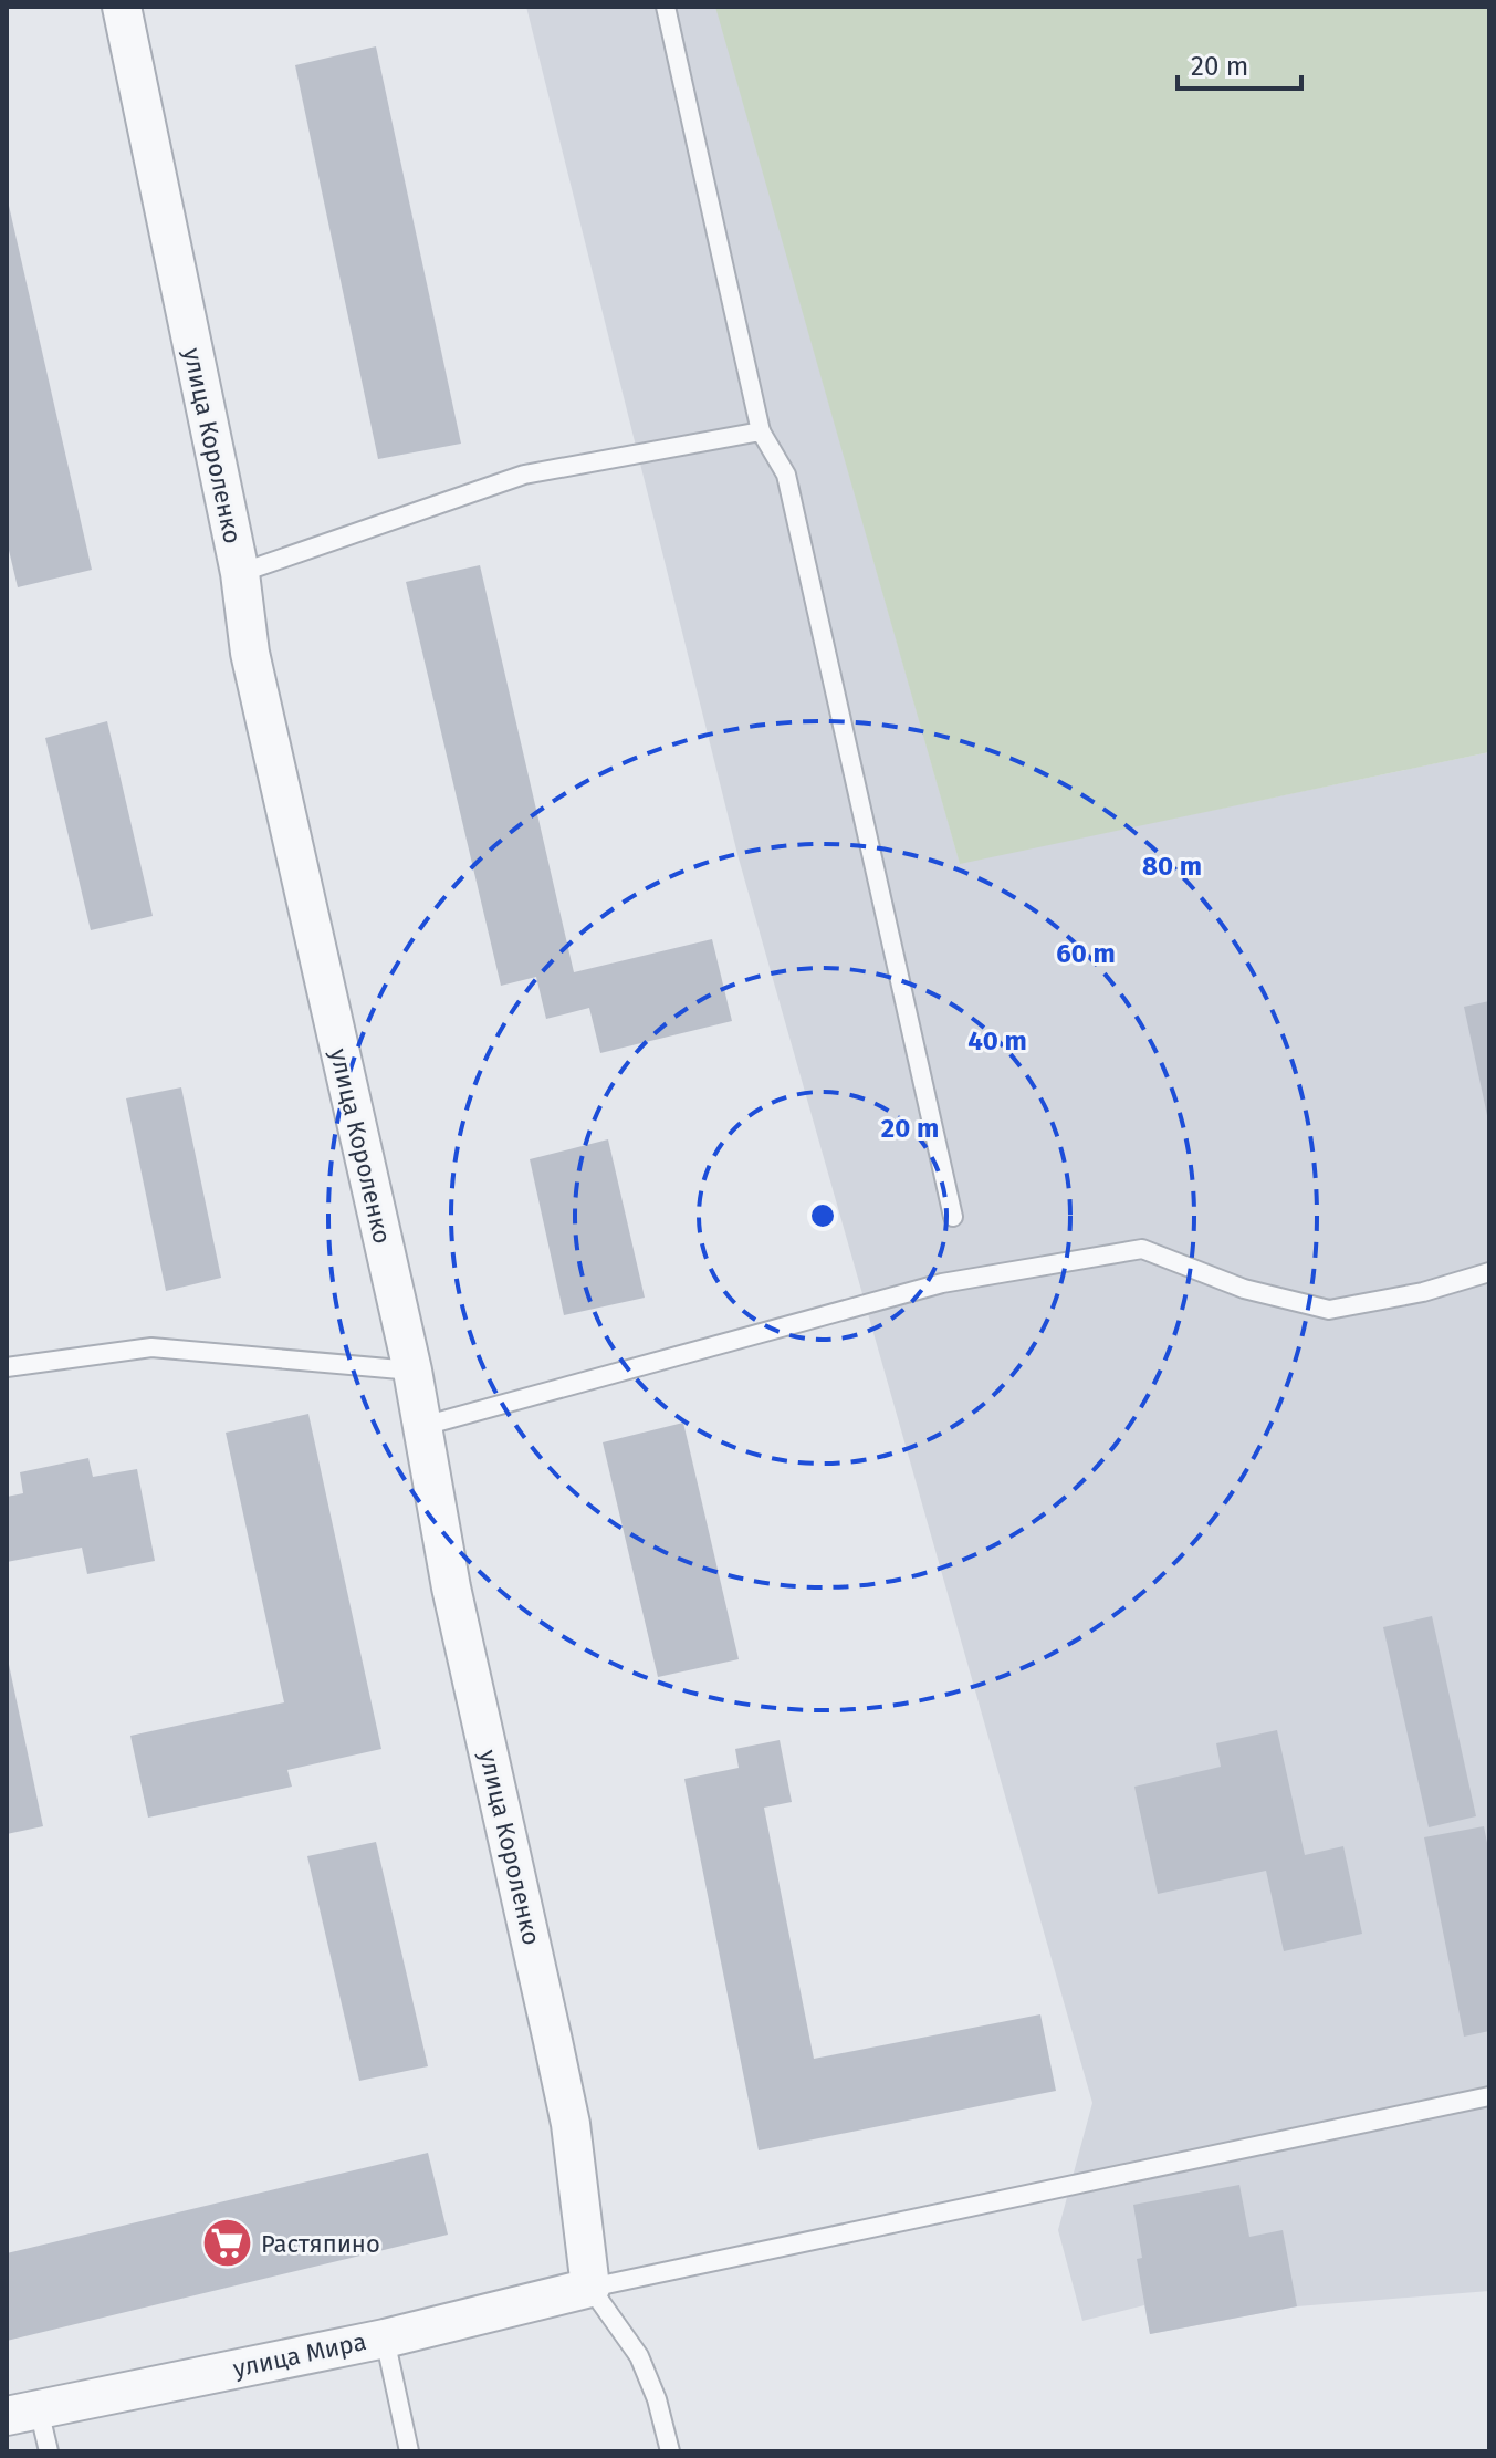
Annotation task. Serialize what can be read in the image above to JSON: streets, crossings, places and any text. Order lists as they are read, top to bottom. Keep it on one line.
{"streets":{"street":["улица Короленко","улица Мира"]},"crossings":[["улица Короленко","улица Мира"]],"places":{"supermarket":["Растяпино"]},"scale_bar":"20 m","rings":["80 m","60 m","40 m","20 m"]}
